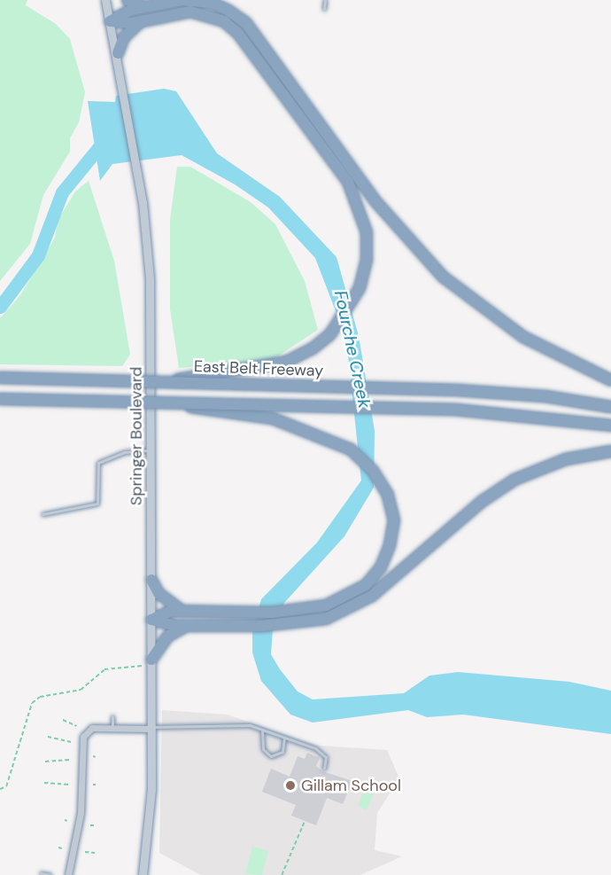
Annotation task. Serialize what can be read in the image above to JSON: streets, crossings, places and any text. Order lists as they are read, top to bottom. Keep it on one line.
{"streets":{"highway":["East Belt Freeway"],"main road":["Springer Boulevard"]},"water":["Fourche Creek"],"places":["Gillam School"]}
